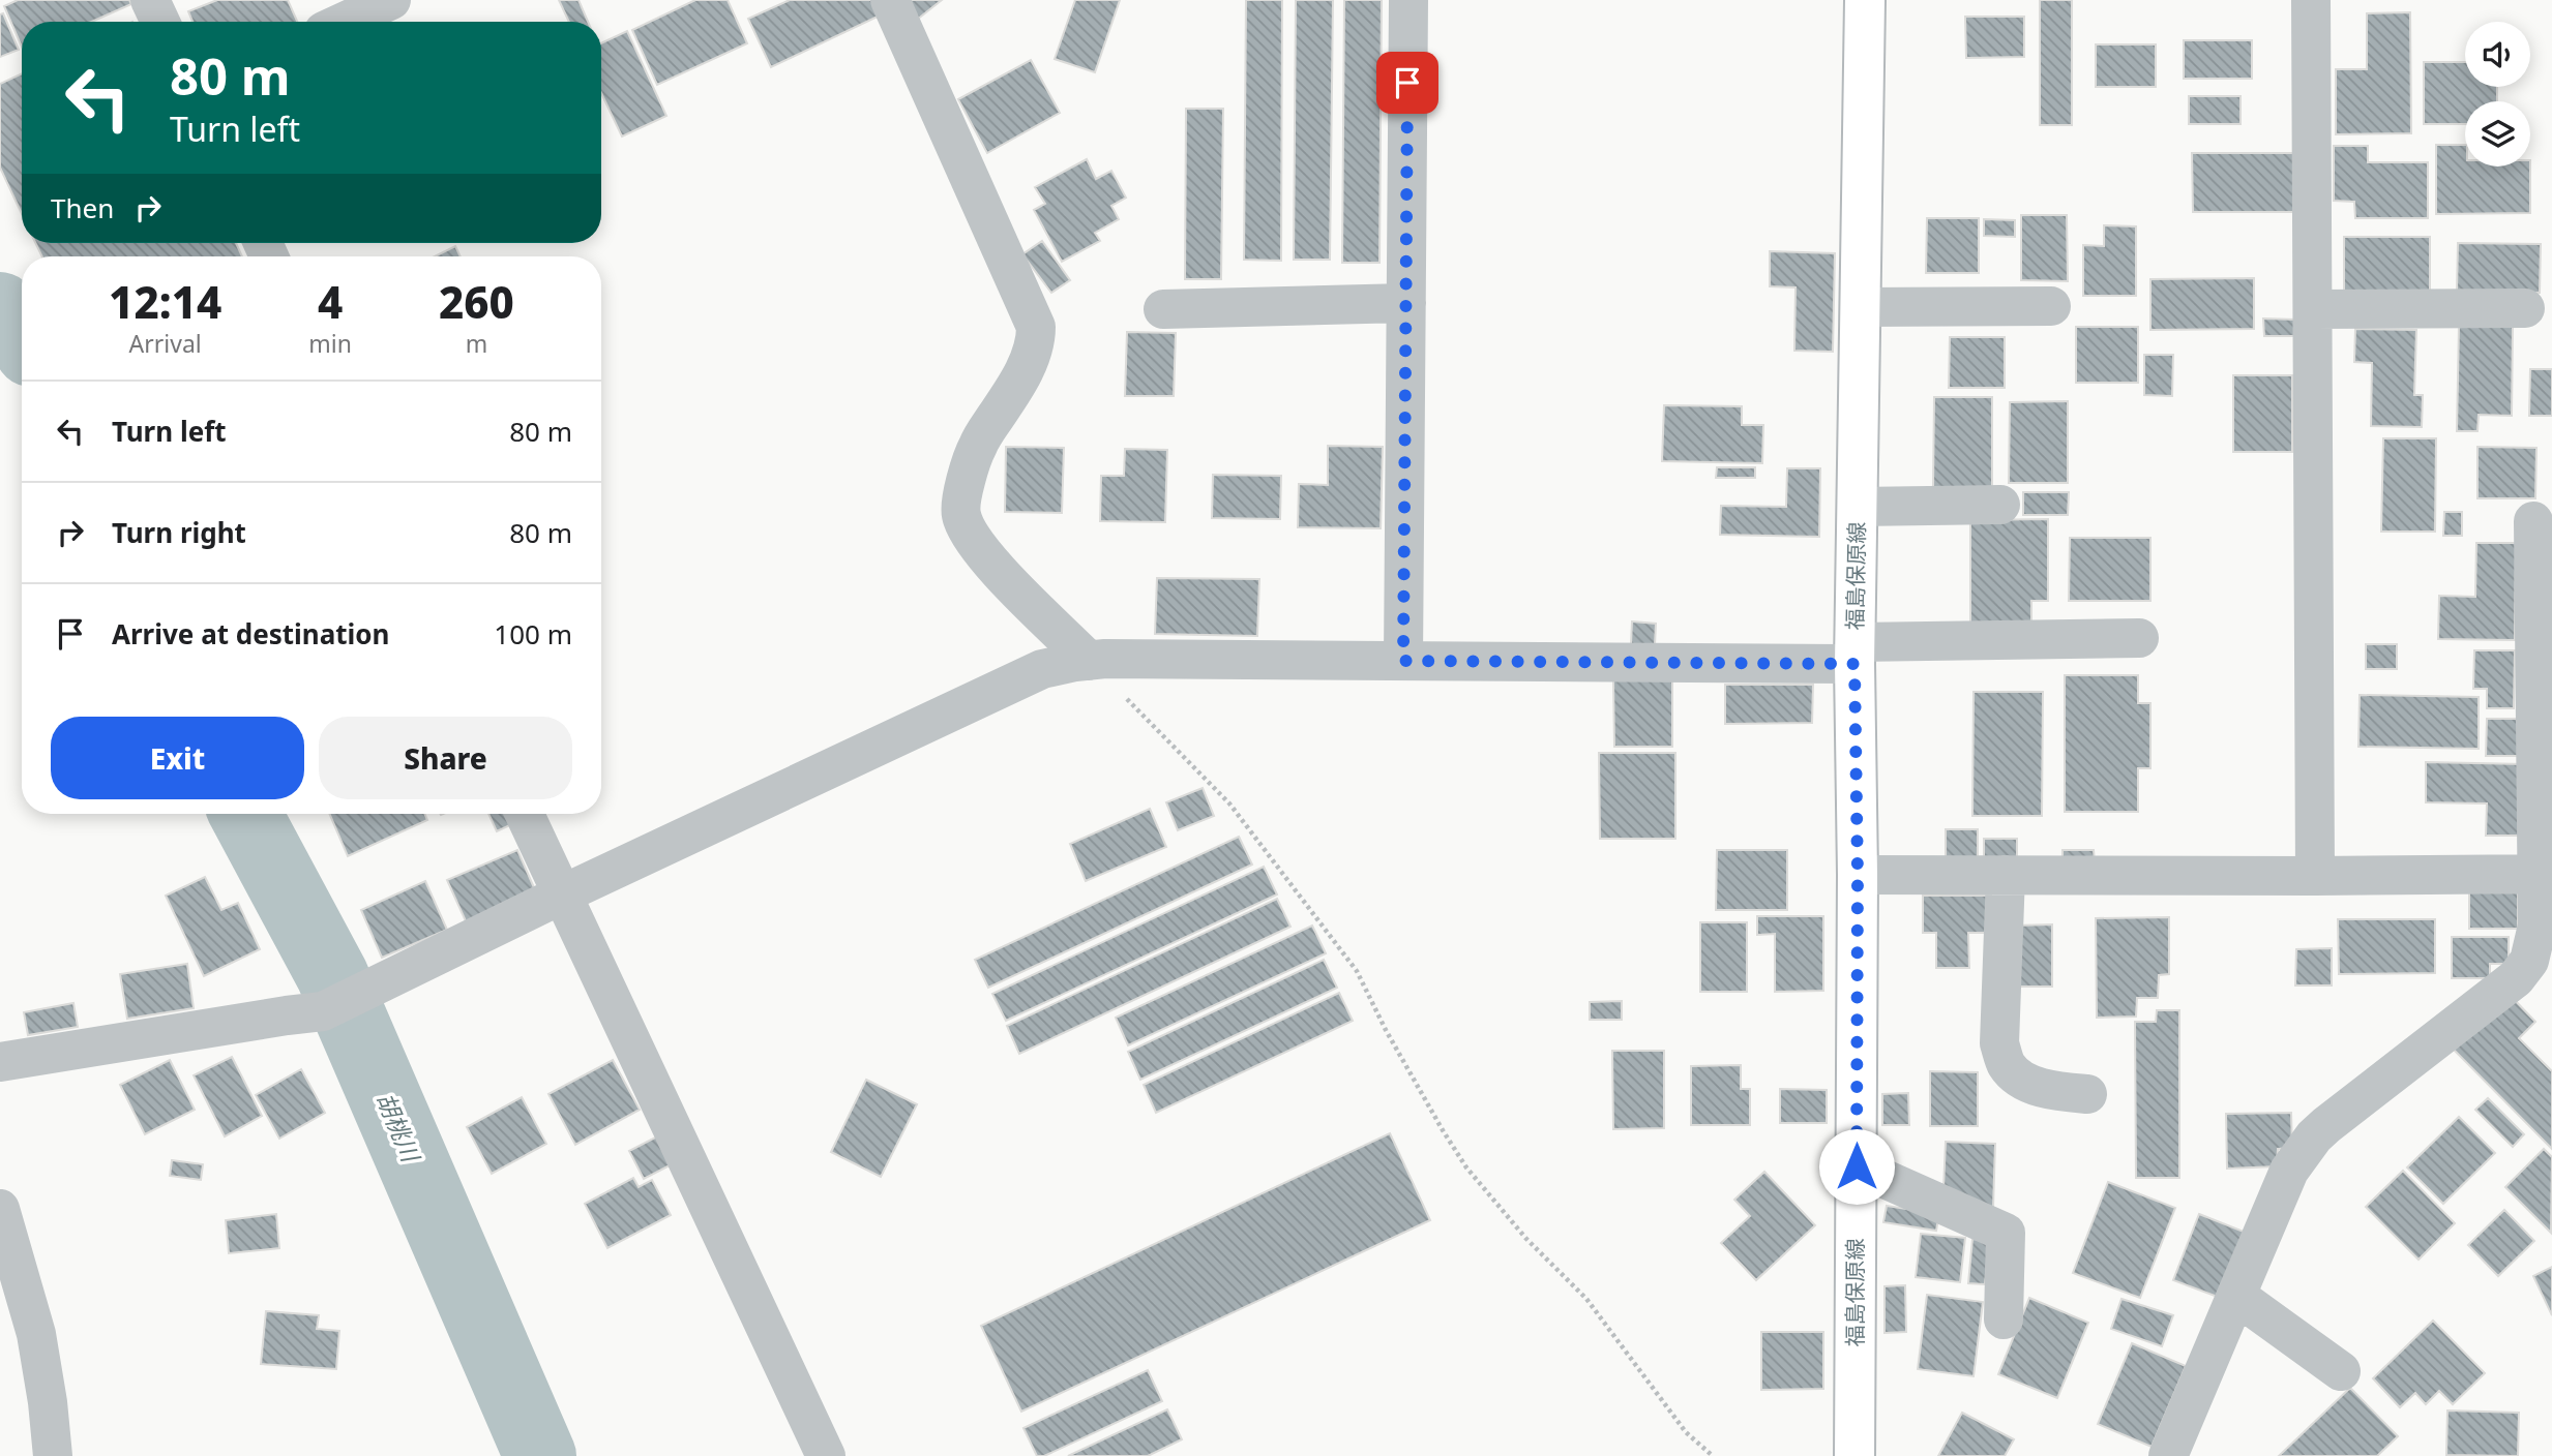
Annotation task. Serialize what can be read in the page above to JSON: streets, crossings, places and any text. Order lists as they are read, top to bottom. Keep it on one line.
{"streets":{"main road":["福島保原線"]},"water":["胡桃川"],"page":{"turn":["80 m","Turn left"],"then":"Then","eta":["12:14","Arrival","4","min","260","m"],"list":[{"name":"Turn left","value":"80 m"},{"name":"Turn right","value":"80 m"},{"name":"Arrive at destination","value":"100 m"}],"buttons":["Exit","Share"]}}
